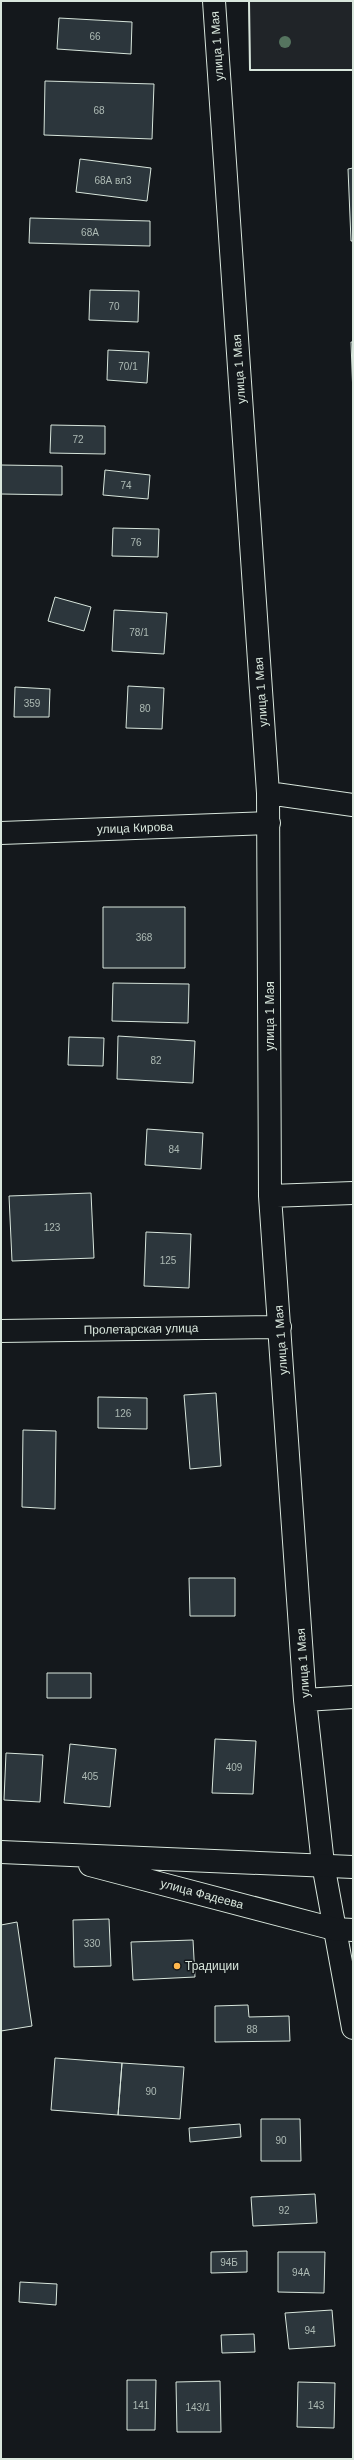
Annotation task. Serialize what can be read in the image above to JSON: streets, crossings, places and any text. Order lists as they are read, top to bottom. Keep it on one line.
{"streets":{"street":["улица 1 Мая","улица Кирова","Пролетарская улица","улица Фадеева"]},"crossings":[["улица 1 Мая","улица Кирова"],["улица 1 Мая","Пролетарская улица"],["улица 1 Мая","улица Фадеева"]],"places":["Традиции"],"house_numbers":["66","68","68А вл3","68А","70","70/1","72","74","76","78/1","359","80","368","82","84","123","125","126","409","405","330","88","90","90","92","94Б","94А","94","141","143","143/1"]}
